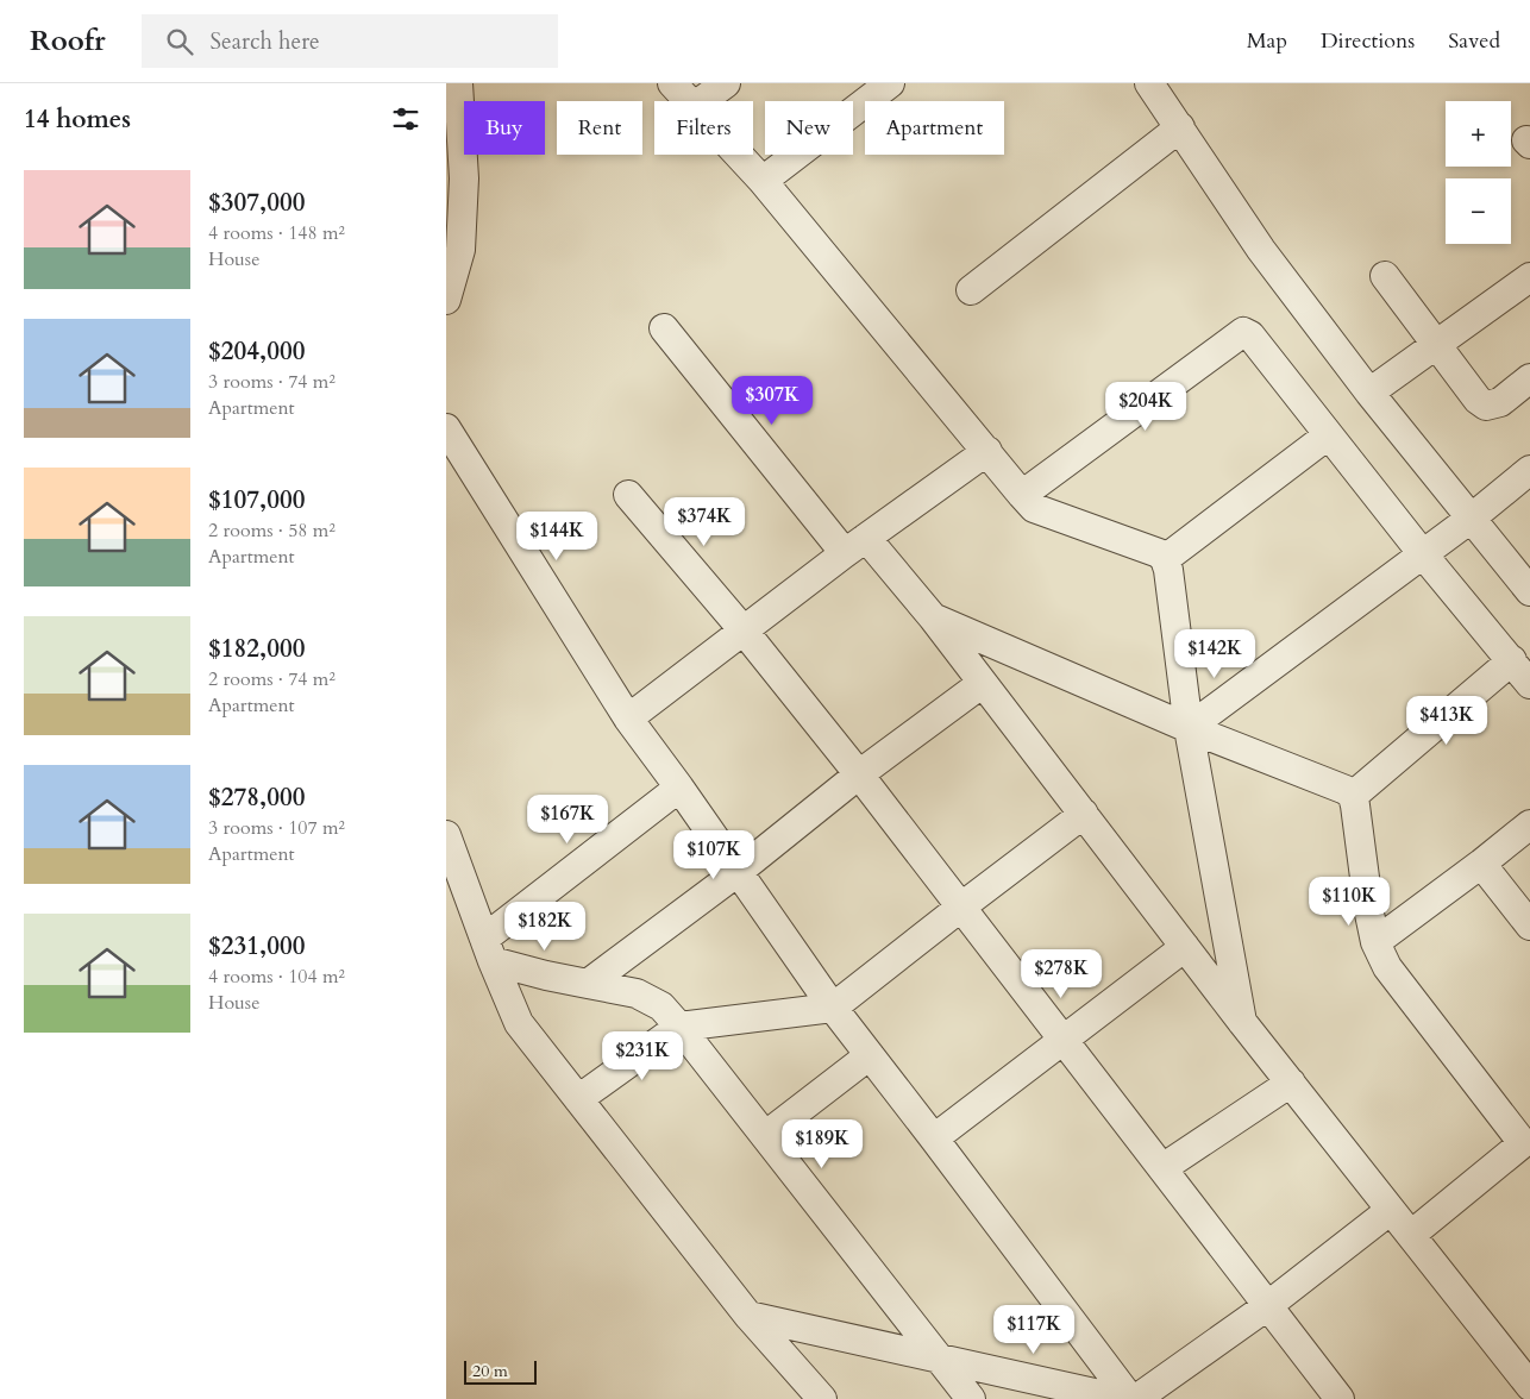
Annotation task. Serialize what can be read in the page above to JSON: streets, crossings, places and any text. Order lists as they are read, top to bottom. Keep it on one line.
{"scale_bar":"20 m","page":{"header":"Roofr","search":"Search here","nav":["Map","Directions","Saved"],"heading":"14 homes","map_buttons":["+","−"],"chip":["Buy","Rent","Filters","New","Apartment"],"list":[{"name":"$307,000","note":"4 rooms · 148 m² · House"},{"name":"$204,000","note":"3 rooms · 74 m² · Apartment"},{"name":"$107,000","note":"2 rooms · 58 m² · Apartment"},{"name":"$182,000","note":"2 rooms · 74 m² · Apartment"},{"name":"$278,000","note":"3 rooms · 107 m² · Apartment"},{"name":"$231,000","note":"4 rooms · 104 m² · House"}],"price":["$307K","$204K","$374K","$144K","$142K","$413K","$167K","$107K","$110K","$182K","$278K","$231K","$189K","$117K"],"scale":"20 m"}}
